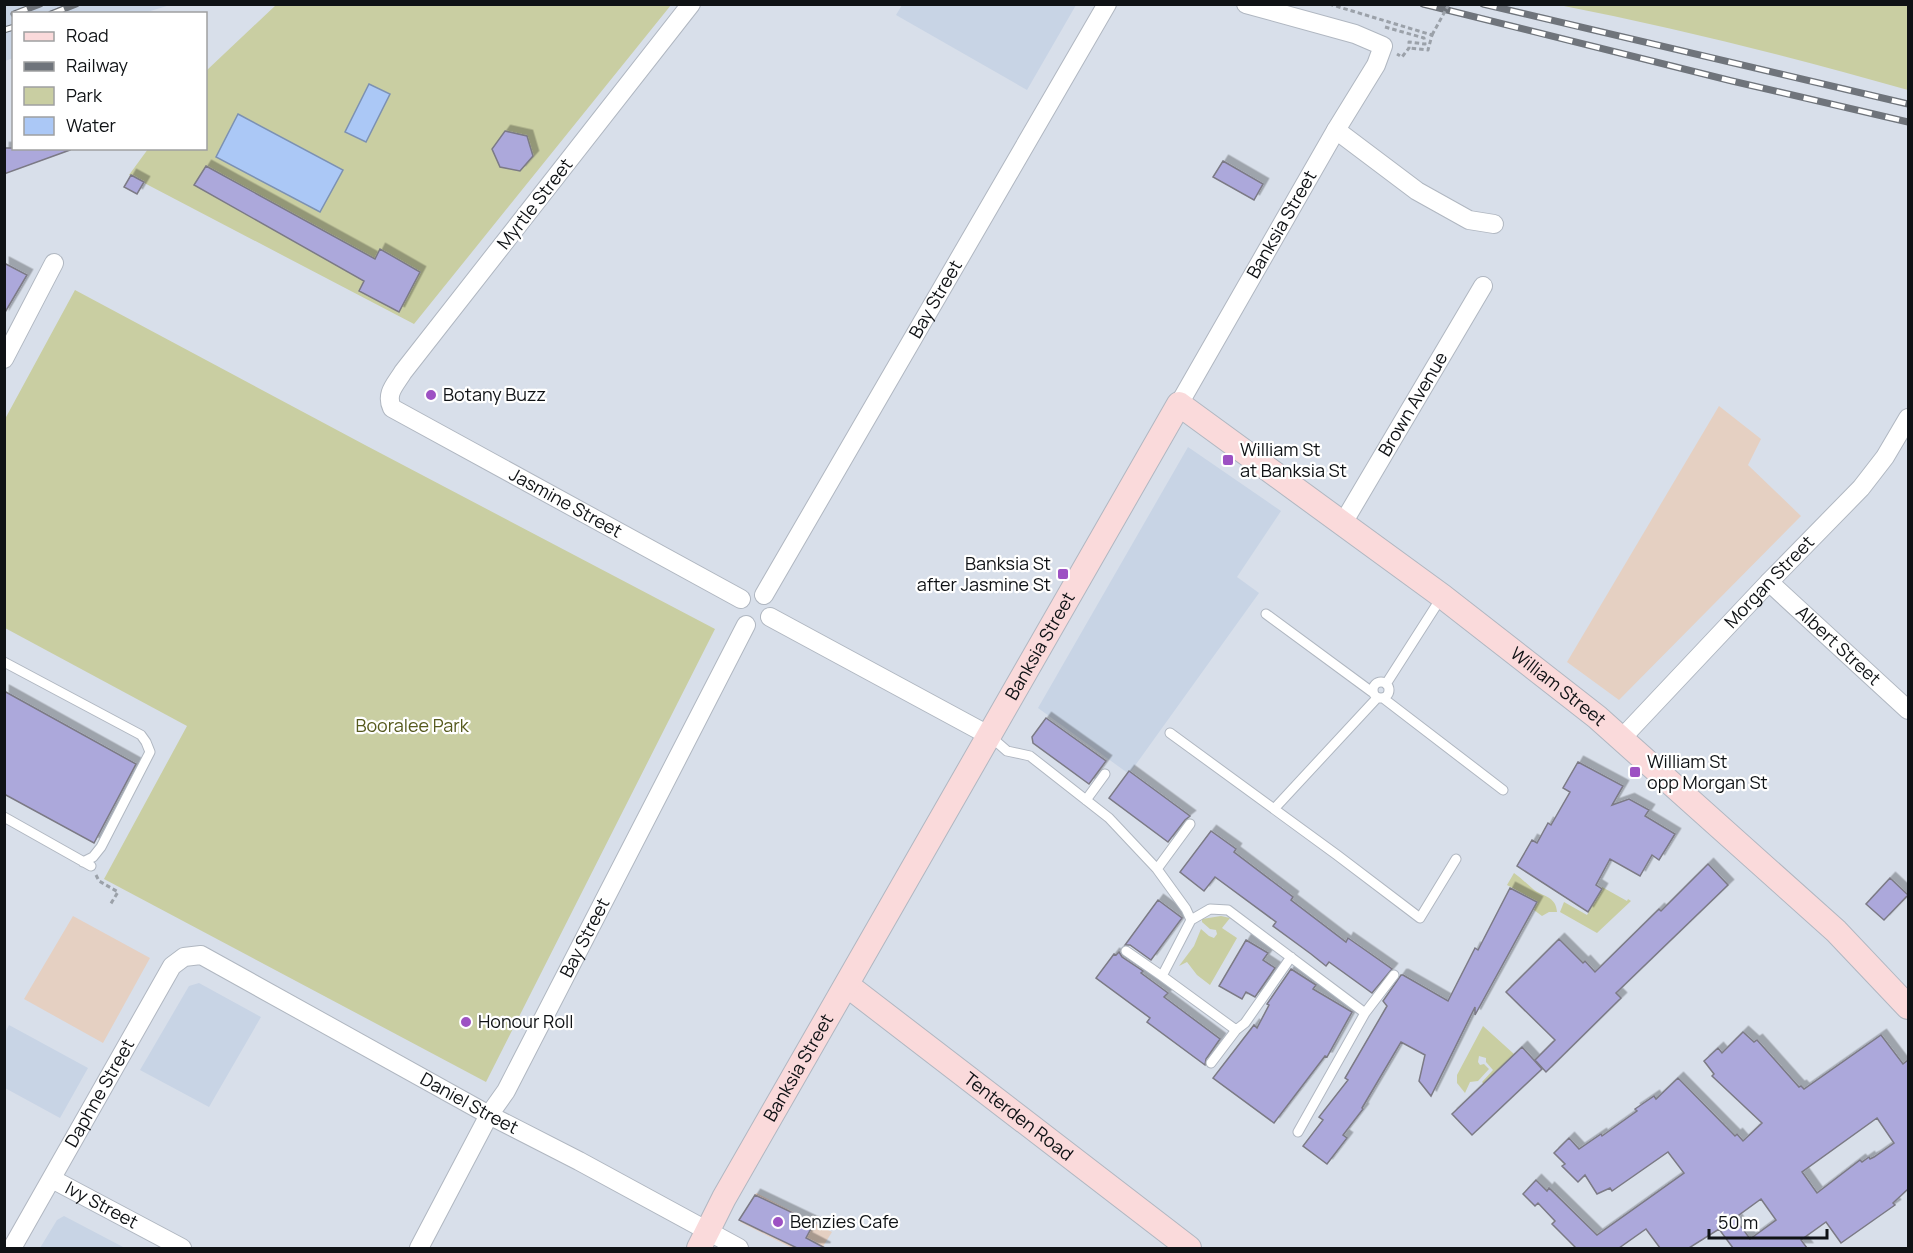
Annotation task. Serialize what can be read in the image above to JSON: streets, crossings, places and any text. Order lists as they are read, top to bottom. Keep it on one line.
{"streets":{"street":["Myrtle Street","Banksia Street","Bay Street","Brown Avenue","Jasmine Street","Morgan Street","Albert Street","William Street","Daphne Street","Daniel Street","Tenterden Road","Ivy Street"]},"crossings":[["Myrtle Street","Jasmine Street"],["Banksia Street","William Street"],["Banksia Street","Daniel Street"],["Banksia Street","Tenterden Road"],["Bay Street","Jasmine Street"],["Bay Street","Daniel Street"],["Brown Avenue","William Street"],["Morgan Street","Albert Street"],["Morgan Street","William Street"],["Daphne Street","Daniel Street"],["Daphne Street","Ivy Street"]],"parks":["Booralee Park"],"places":{"other":["Botany Buzz","Honour Roll","Benzies Cafe"],"transit":["William St at Banksia St","Banksia St after Jasmine St","William St opp Morgan St"]},"legend":["Road","Railway","Park","Water"],"scale_bar":"50 m"}
